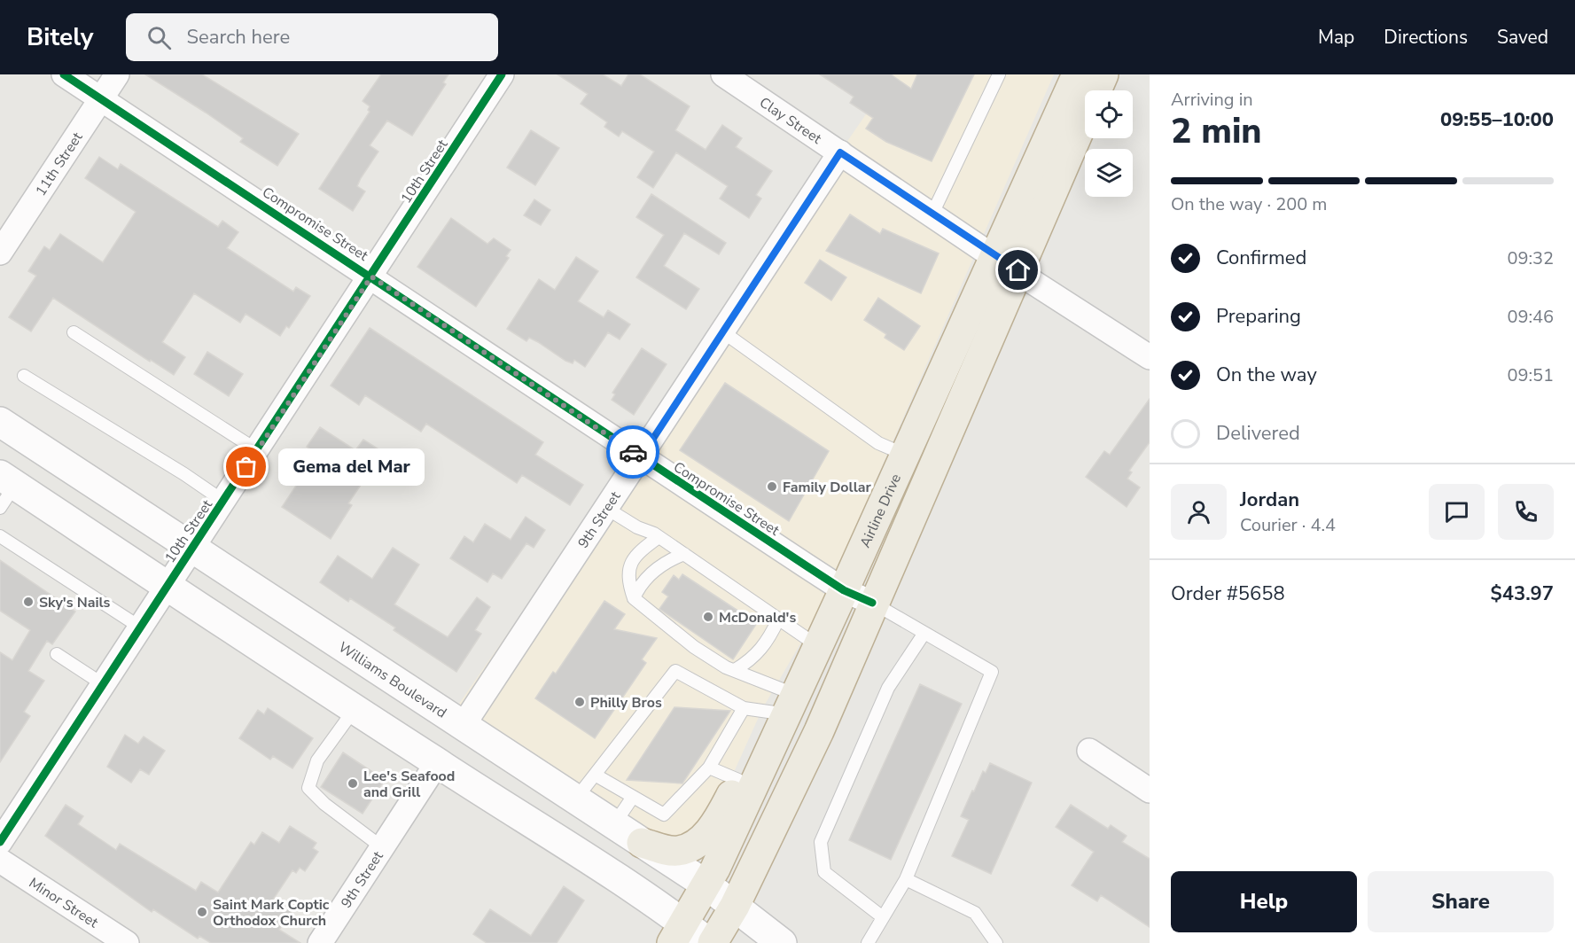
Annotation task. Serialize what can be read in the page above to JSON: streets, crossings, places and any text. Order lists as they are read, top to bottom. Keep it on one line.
{"streets":{"highway":["Airline Drive"],"main road":["Williams Boulevard"],"street":["Clay Street","11th Street","10th Street","Compromise Street","9th Street","Minor Street"]},"crossings":[["Clay Street","Airline Drive"],["Clay Street","9th Street"],["11th Street","Compromise Street"],["10th Street","Compromise Street"],["10th Street","Williams Boulevard"],["Compromise Street","Airline Drive"],["Compromise Street","9th Street"],["Airline Drive","Williams Boulevard"],["9th Street","Williams Boulevard"]],"places":["Gema del Mar","Family Dollar","Sky's Nails","McDonald's","Philly Bros","Lee's Seafood and Grill","Saint Mark Coptic Orthodox Church"],"page":{"header":"Bitely","search":"Search here","nav":["Map","Directions","Saved"],"heading":["2 min","Arriving in","09:55–10:00"],"panel":["Jordan","Courier · 4.4","Order #5658","$43.97"],"bar":"On the way · 200 m","list":[["Confirmed","09:32"],["Preparing","09:46"],["On the way","09:51"],"Delivered"],"bubble":"Gema del Mar","buttons":["Help","Share"]}}
